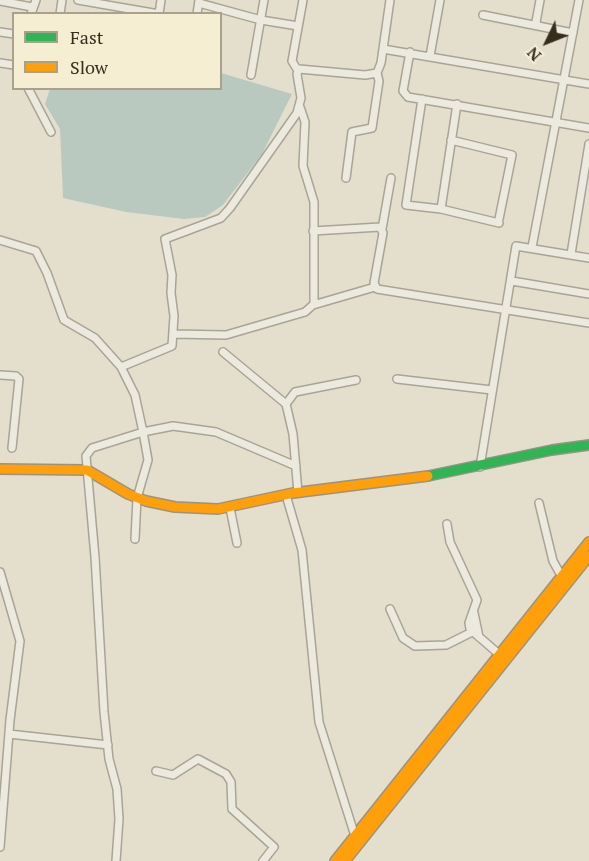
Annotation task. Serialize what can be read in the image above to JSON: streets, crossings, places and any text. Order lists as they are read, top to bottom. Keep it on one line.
{"legend":["Fast","Slow"],"north":"bottom left"}
